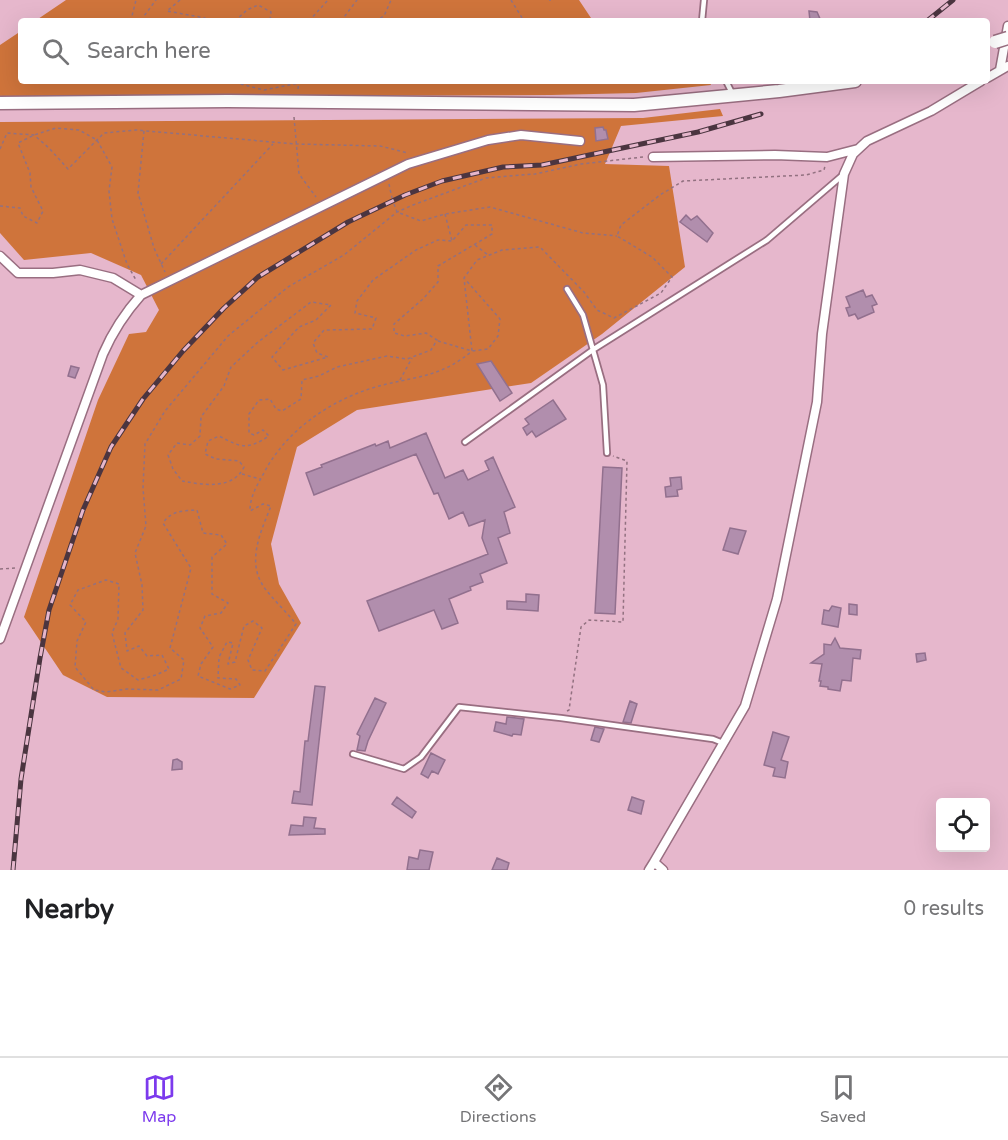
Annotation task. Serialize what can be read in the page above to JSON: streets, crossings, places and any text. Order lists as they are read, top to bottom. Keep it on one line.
{"page":{"search":"Search here","heading":["Nearby","0 results"],"nav":["Map","Directions","Saved"]}}
